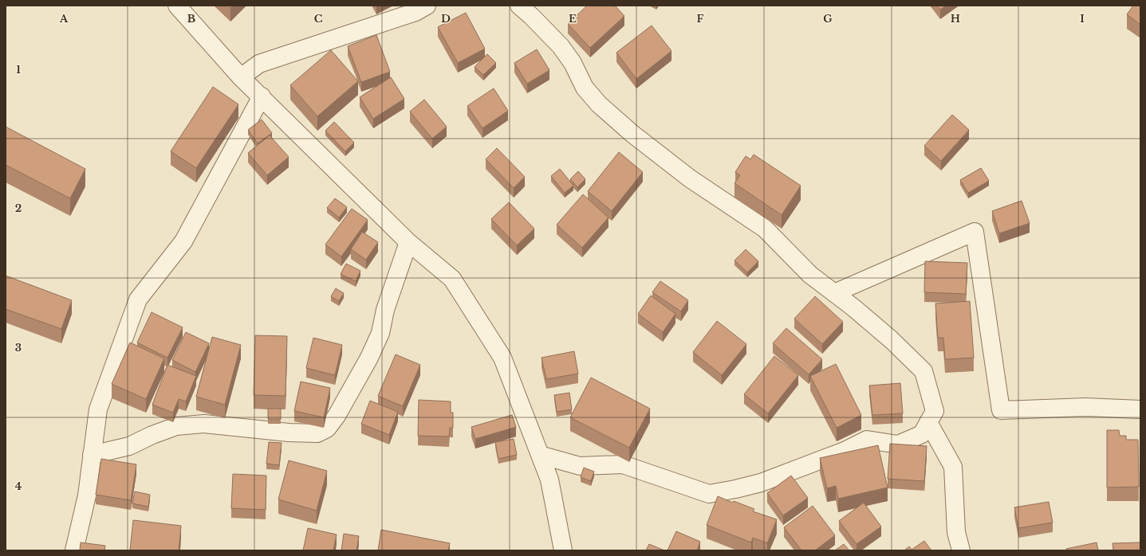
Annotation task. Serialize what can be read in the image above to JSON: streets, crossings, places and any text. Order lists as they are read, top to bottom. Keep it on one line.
{"grid":{"columns":["A","B","C","D","E","F","G","H","I"],"rows":["1","2","3","4"]}}
